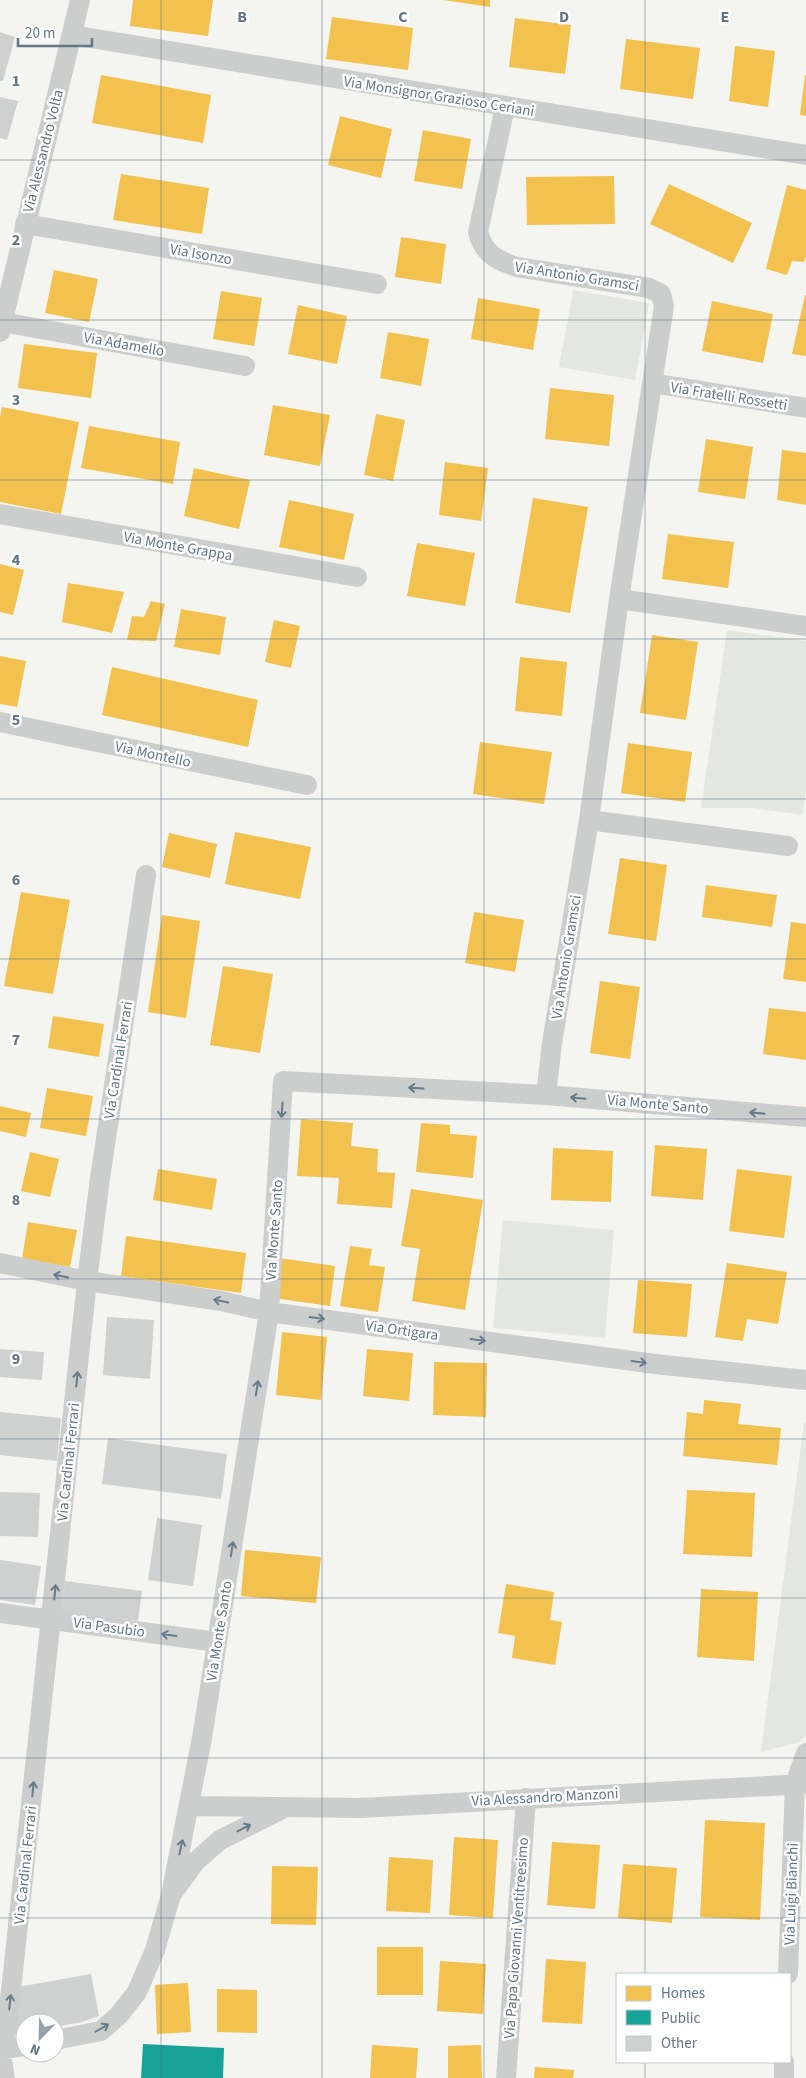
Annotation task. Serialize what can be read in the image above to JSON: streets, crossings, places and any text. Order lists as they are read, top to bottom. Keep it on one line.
{"streets":{"street":["Via Monsignor Grazioso Ceriani","Via Alessandro Volta","Via Isonzo","Via Antonio Gramsci","Via Adamello","Via Fratelli Rossetti","Via Monte Grappa","Via Montello","Via Cardinal Ferrari","Via Monte Santo","Via Ortigara","Via Pasubio","Via Alessandro Manzoni","Via Luigi Bianchi","Via Papa Giovanni Ventitreesimo"]},"crossings":[["Via Monsignor Grazioso Ceriani","Via Alessandro Volta"],["Via Monsignor Grazioso Ceriani","Via Antonio Gramsci"],["Via Alessandro Volta","Via Isonzo"],["Via Alessandro Volta","Via Adamello"],["Via Antonio Gramsci","Via Fratelli Rossetti"],["Via Antonio Gramsci","Via Monte Santo"],["Via Cardinal Ferrari","Via Ortigara"],["Via Cardinal Ferrari","Via Pasubio"],["Via Monte Santo","Via Ortigara"],["Via Monte Santo","Via Pasubio"],["Via Monte Santo","Via Alessandro Manzoni"],["Via Alessandro Manzoni","Via Luigi Bianchi"],["Via Alessandro Manzoni","Via Papa Giovanni Ventitreesimo"]],"one_way":["Via Cardinal Ferrari","Via Pasubio"],"legend":["Homes","Public","Other"],"scale_bar":"20 m","north":"bottom left","grid":{"columns":["B","C","D","E"],"rows":["1","2","3","4","5","6","7","8","9"]}}
